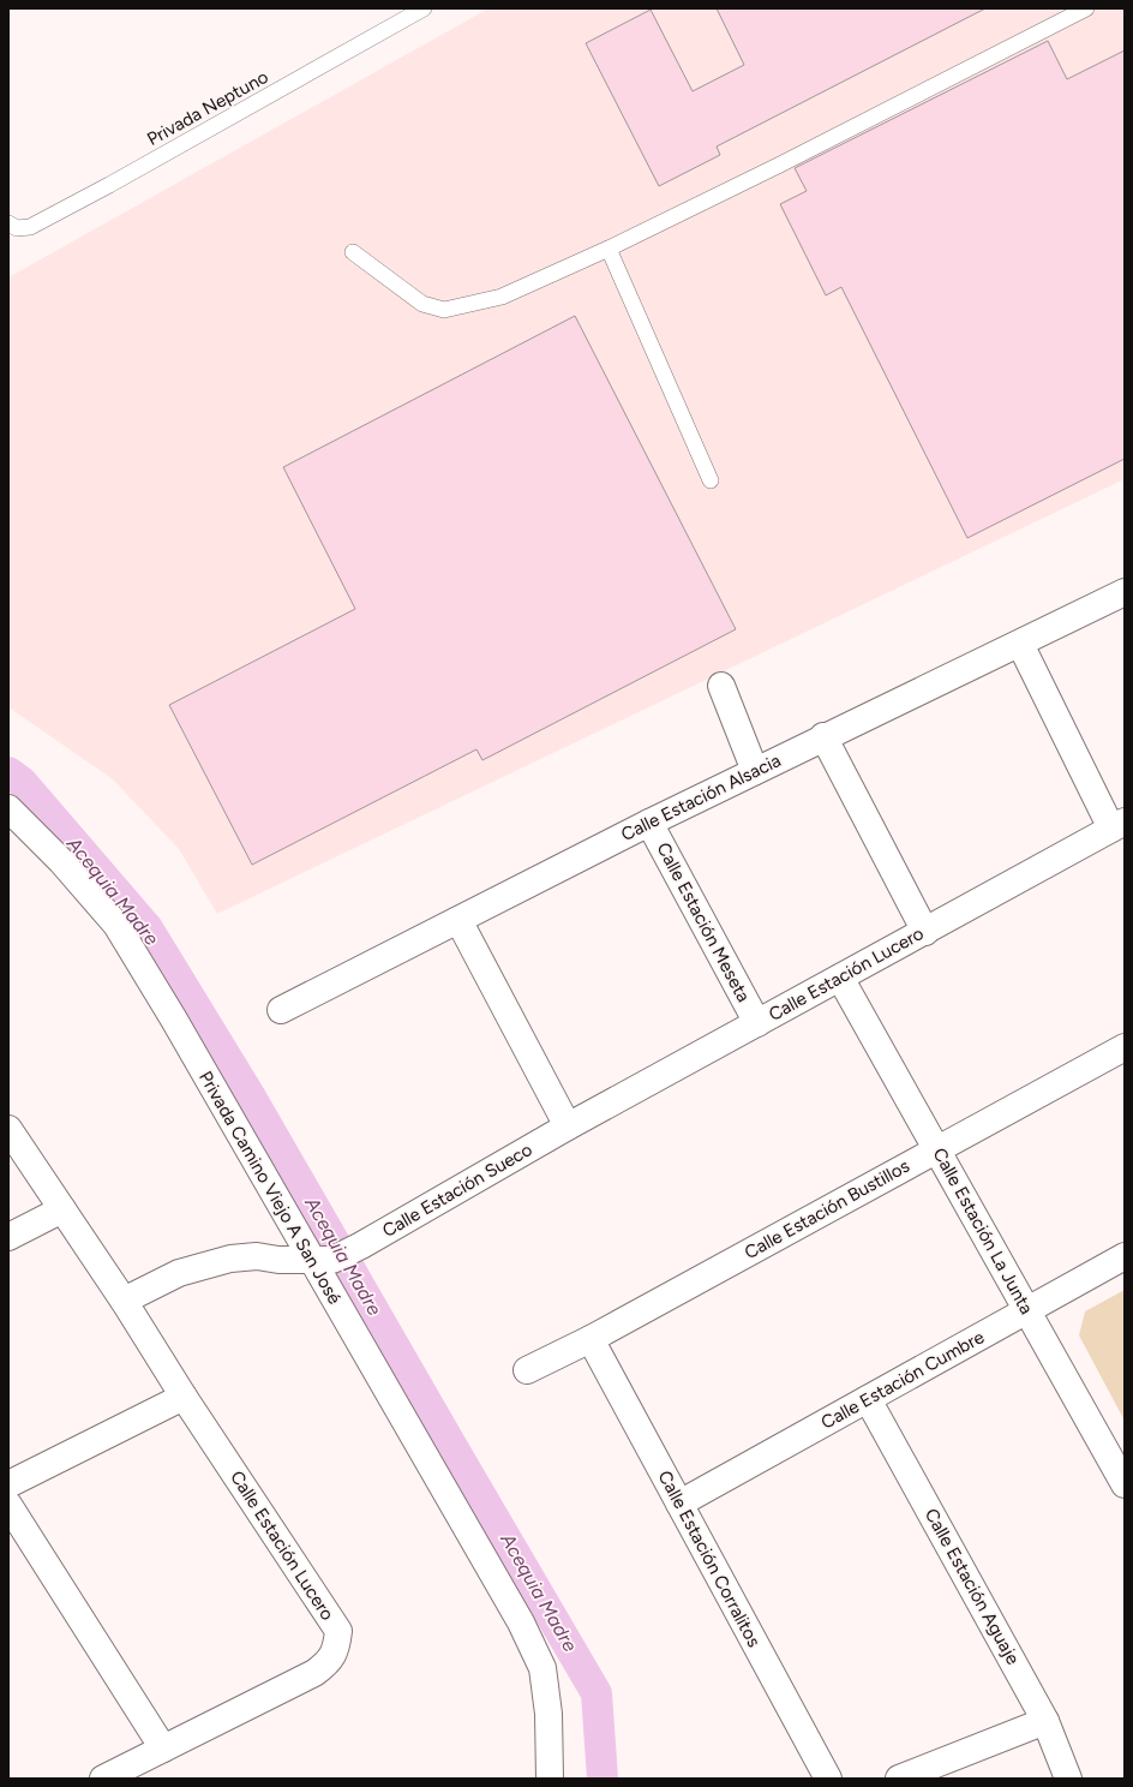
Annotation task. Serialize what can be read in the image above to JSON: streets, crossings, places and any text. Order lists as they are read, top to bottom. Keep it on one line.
{"streets":{"street":["Calle Estación Alsacia","Calle Estación Meseta","Calle Estación Lucero","Privada Camino Viejo A San José","Calle Estación Sueco","Calle Estación Bustillos","Calle Estación La Junta","Calle Estación Cumbre","Calle Estación Corralitos","Calle Estación Aguaje"],"lane":["Privada Neptuno"]},"crossings":[["Calle Estación Alsacia","Calle Estación Meseta"],["Calle Estación Meseta","Calle Estación Lucero"],["Calle Estación Lucero","Calle Estación Sueco"],["Calle Estación Lucero","Calle Estación La Junta"],["Privada Camino Viejo A San José","Calle Estación Sueco"],["Calle Estación Bustillos","Calle Estación La Junta"],["Calle Estación Bustillos","Calle Estación Corralitos"],["Calle Estación La Junta","Calle Estación Cumbre"],["Calle Estación Cumbre","Calle Estación Corralitos"],["Calle Estación Cumbre","Calle Estación Aguaje"]],"water":["Acequia Madre"]}
